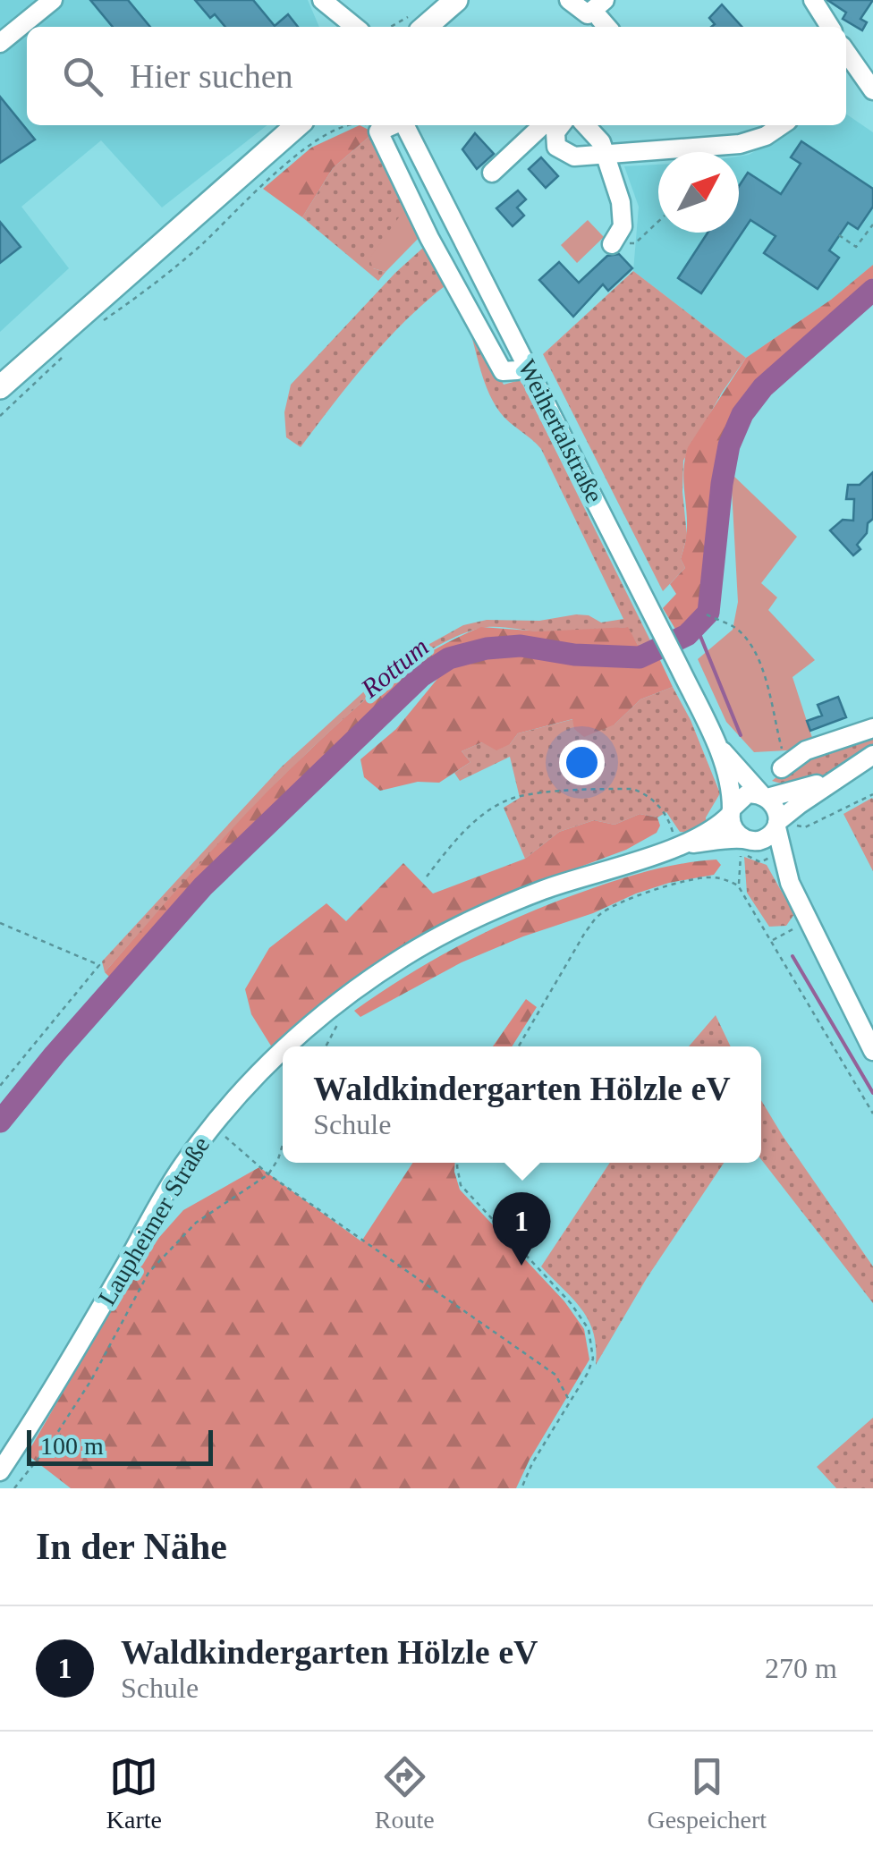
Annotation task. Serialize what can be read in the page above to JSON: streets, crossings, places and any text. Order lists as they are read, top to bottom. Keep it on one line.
{"streets":{"street":["Weihertalstraße","Laupheimer Straße"]},"crossings":[["Weihertalstraße","Laupheimer Straße"]],"water":["Rottum"],"scale_bar":"100 m","north":"top right","page":{"search":"Hier suchen","popup":["Waldkindergarten Hölzle eV","Schule"],"pins":"1","scale":"100 m","heading":"In der Nähe","list":[{"mark":"1","name":"Waldkindergarten Hölzle eV","note":"Schule","value":"270 m"}],"nav":["Karte","Route","Gespeichert"]}}
